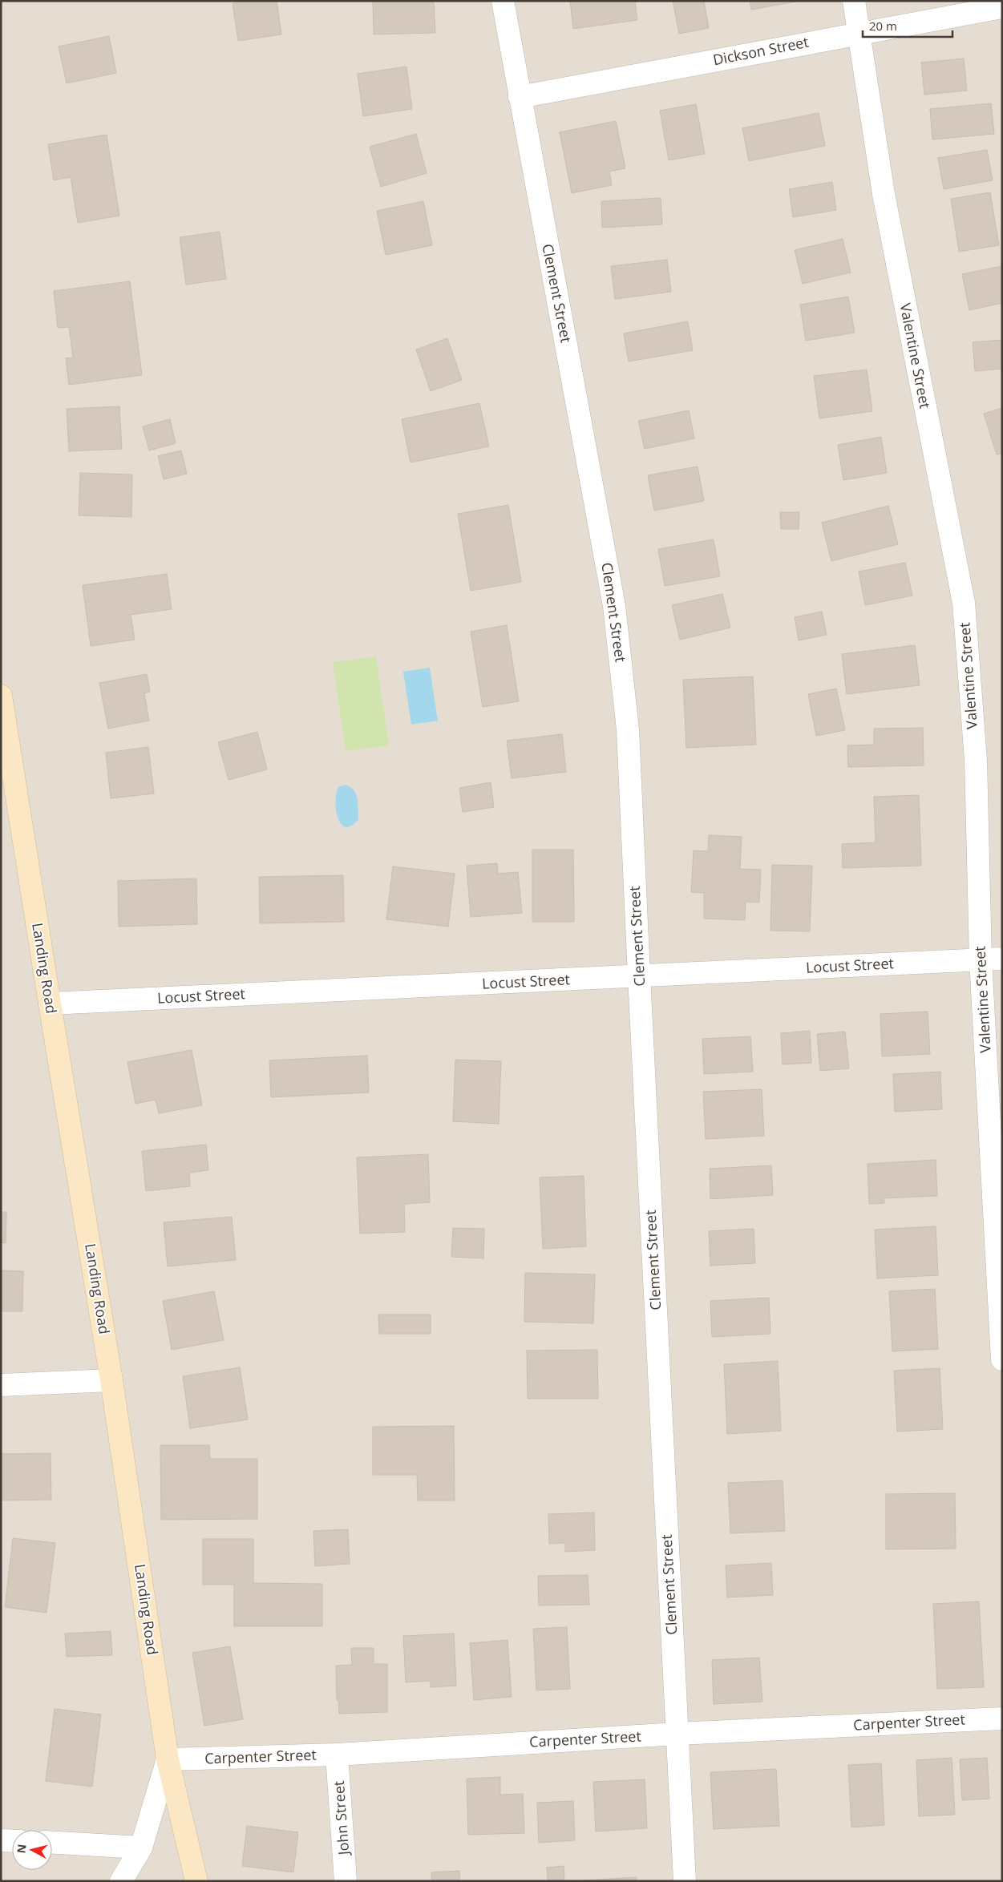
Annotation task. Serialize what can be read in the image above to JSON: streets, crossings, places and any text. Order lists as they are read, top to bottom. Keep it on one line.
{"streets":{"street":["Dickson Street","Clement Street","Valentine Street","Locust Street","Landing Road","Carpenter Street","John Street"]},"crossings":[["Dickson Street","Clement Street"],["Dickson Street","Valentine Street"],["Clement Street","Locust Street"],["Clement Street","Carpenter Street"],["Valentine Street","Locust Street"],["Locust Street","Landing Road"],["Landing Road","Carpenter Street"],["Carpenter Street","John Street"]],"scale_bar":"20 m","north":"left"}
